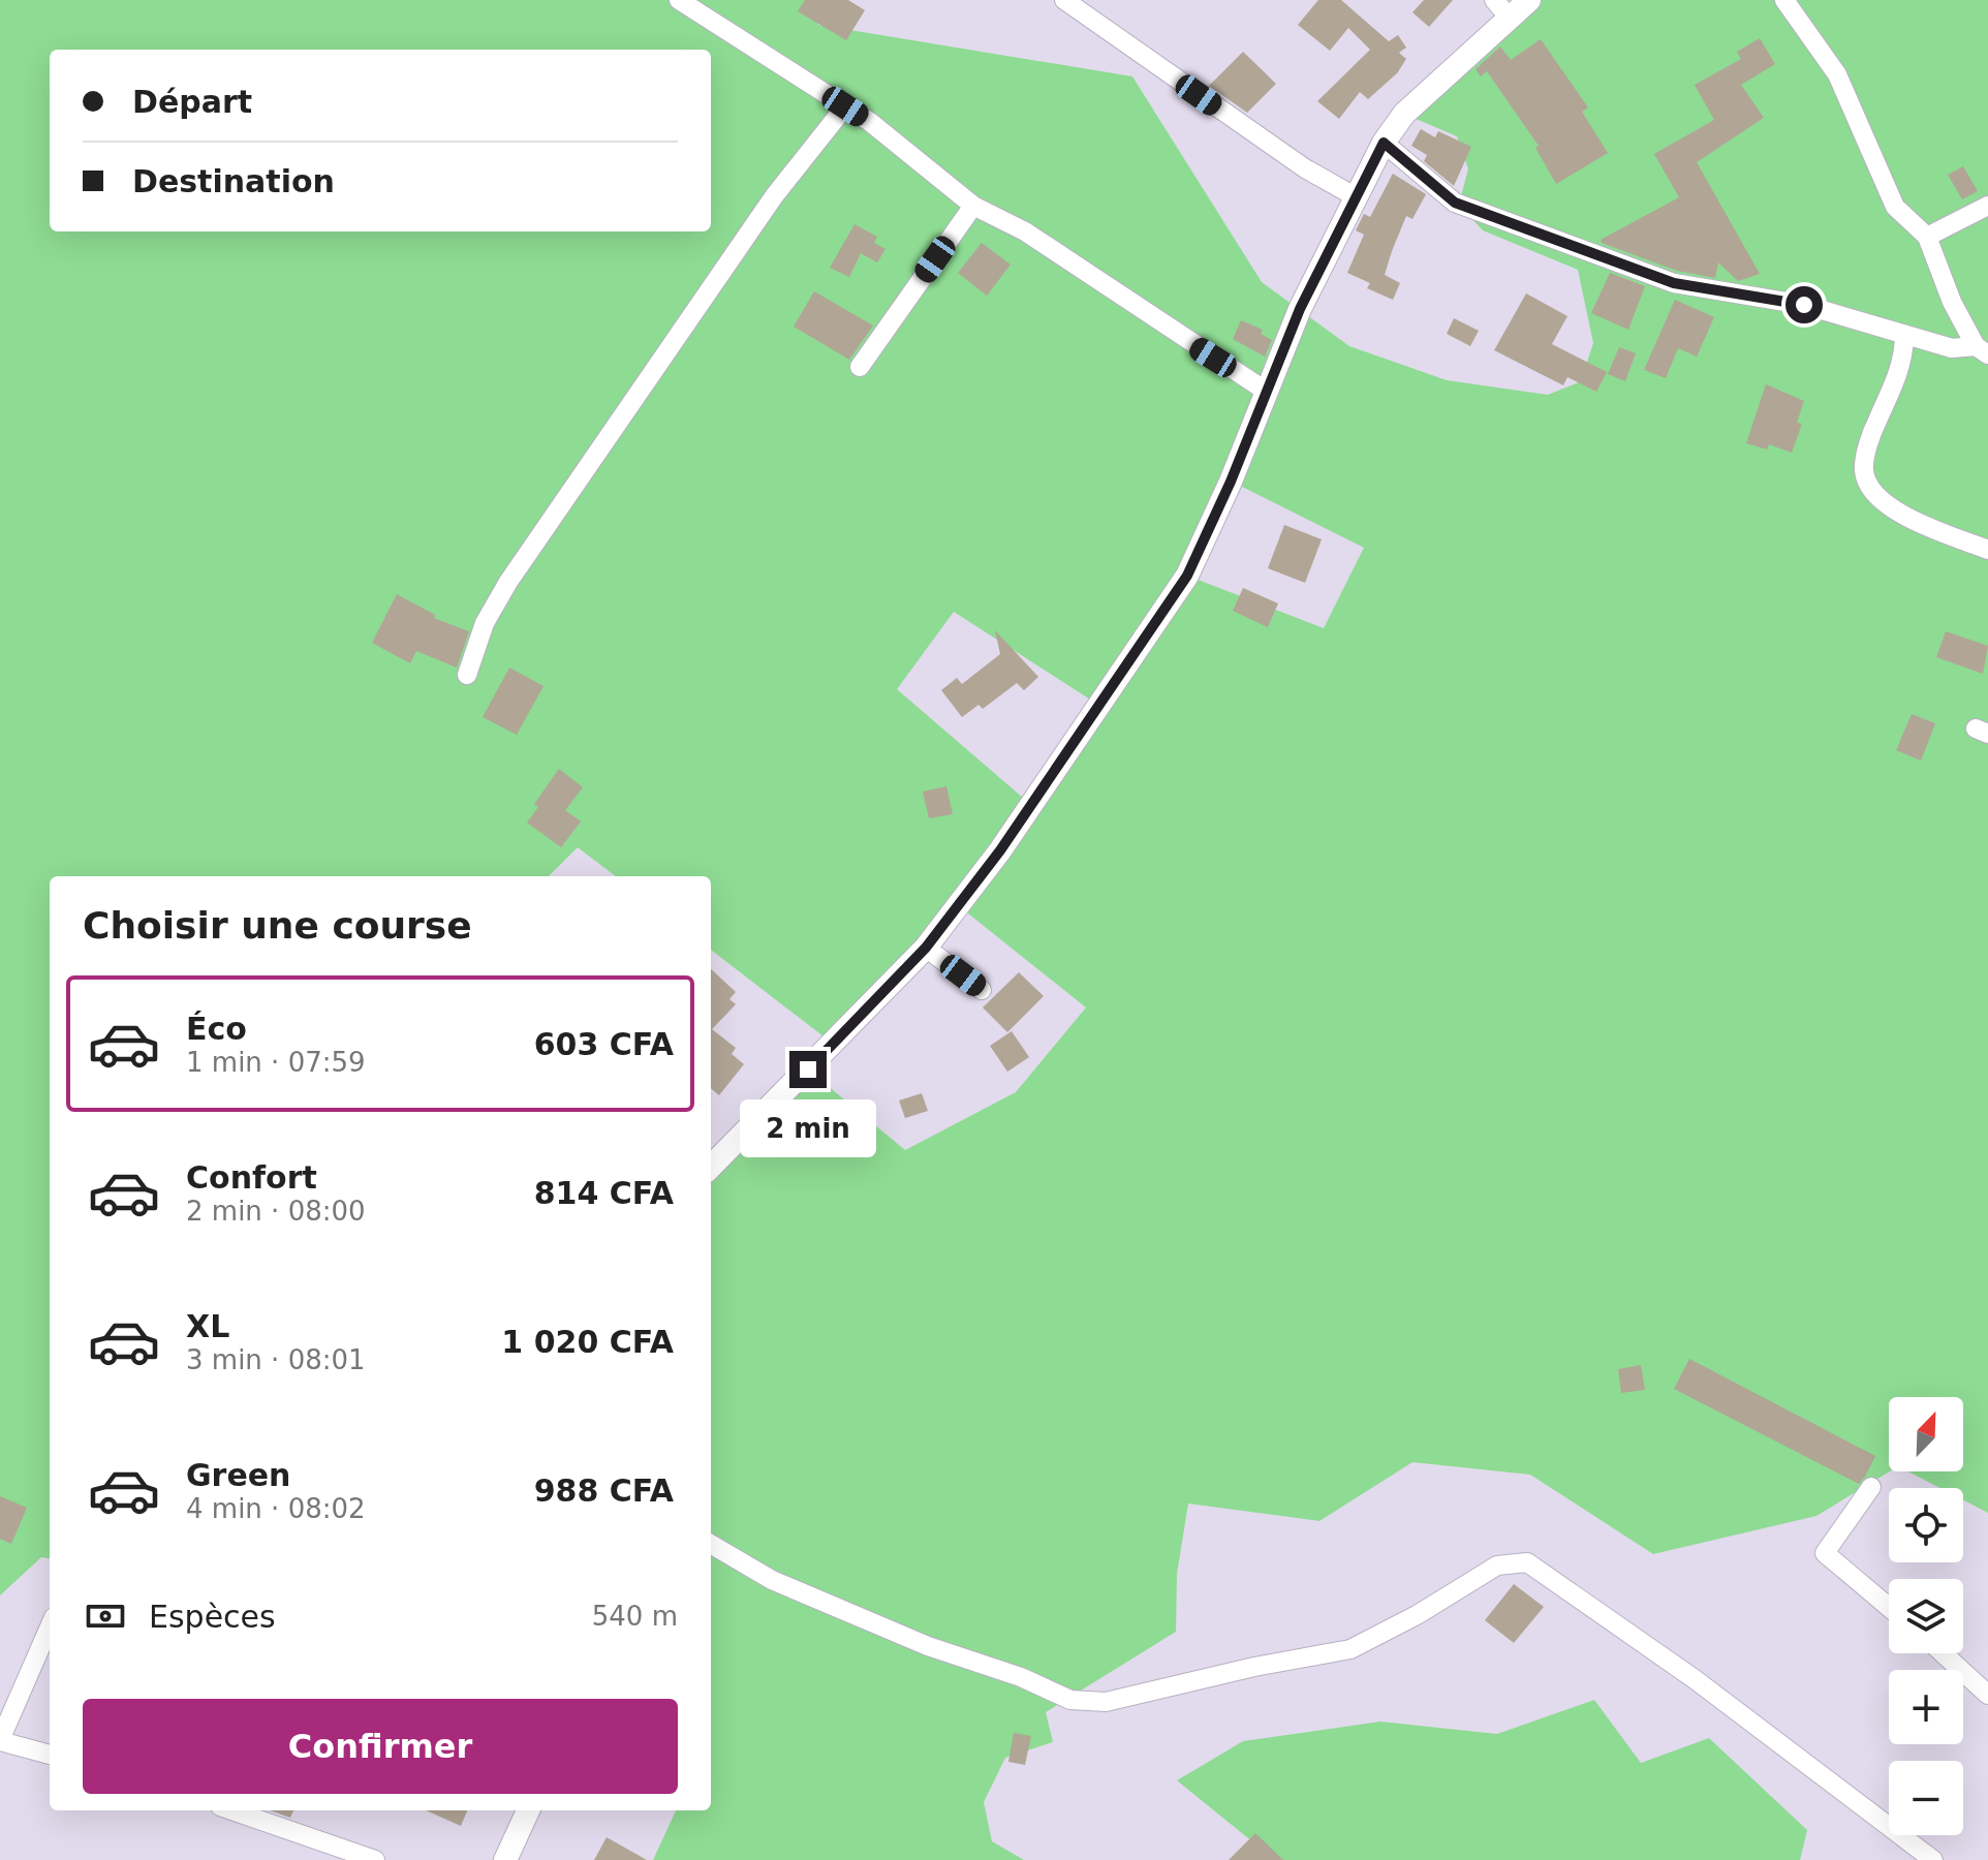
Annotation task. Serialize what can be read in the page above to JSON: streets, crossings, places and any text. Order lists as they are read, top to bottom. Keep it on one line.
{"north":"top right","page":{"banner":["Départ","Destination"],"heading":"Choisir une course","list":[{"name":"Éco","note":"1 min · 07:59","value":"603 CFA"},{"name":"Confort","note":"2 min · 08:00","value":"814 CFA"},{"name":"XL","note":"3 min · 08:01","value":"1 020 CFA"},{"name":"Green","note":"4 min · 08:02","value":"988 CFA"}],"bubble":"2 min","map_buttons":["+","−"],"pay":["Espèces","540 m"],"buttons":"Confirmer"}}
